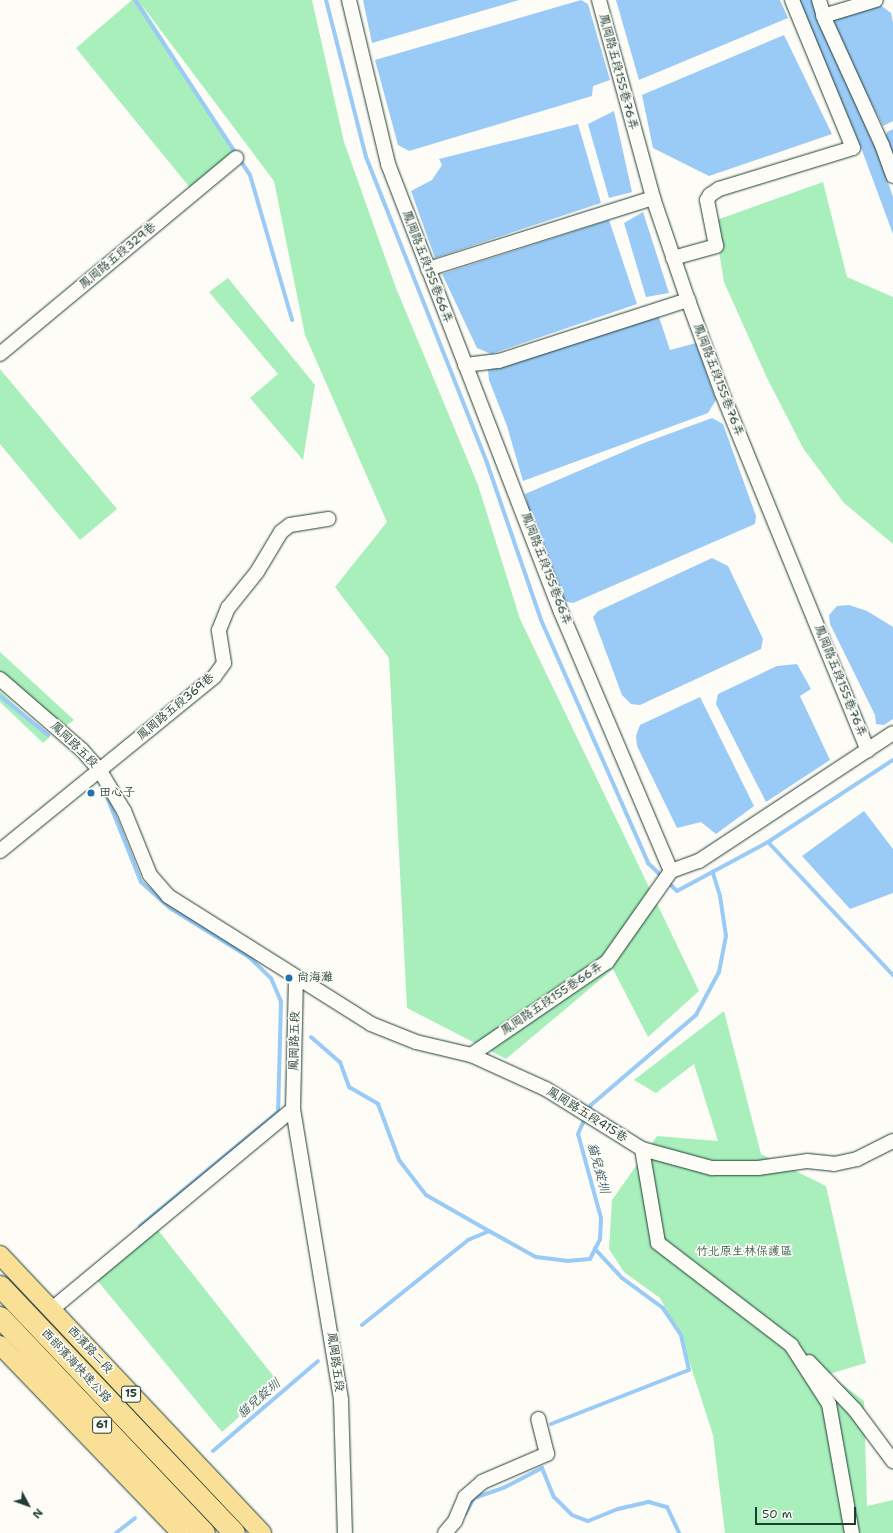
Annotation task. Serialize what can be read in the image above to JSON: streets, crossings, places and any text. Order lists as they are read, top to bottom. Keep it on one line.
{"streets":{"highway":["西部濱海快速公路","61"],"main road":["西濱路二段","15"],"street":["鳳岡路五段155巷76弄","鳳岡路五段329巷","鳳岡路五段155巷66弄","鳳岡路五段369巷","鳳岡路五段","鳳岡路五段415巷"]},"crossings":[["鳳岡路五段155巷66弄","鳳岡路五段415巷"],["鳳岡路五段369巷","鳳岡路五段"],["鳳岡路五段","鳳岡路五段415巷"]],"water":["貓兒錠圳"],"parks":["竹北原生林保護區"],"places":["田心子","尚海灘"],"scale_bar":"50 m","north":"bottom right"}
